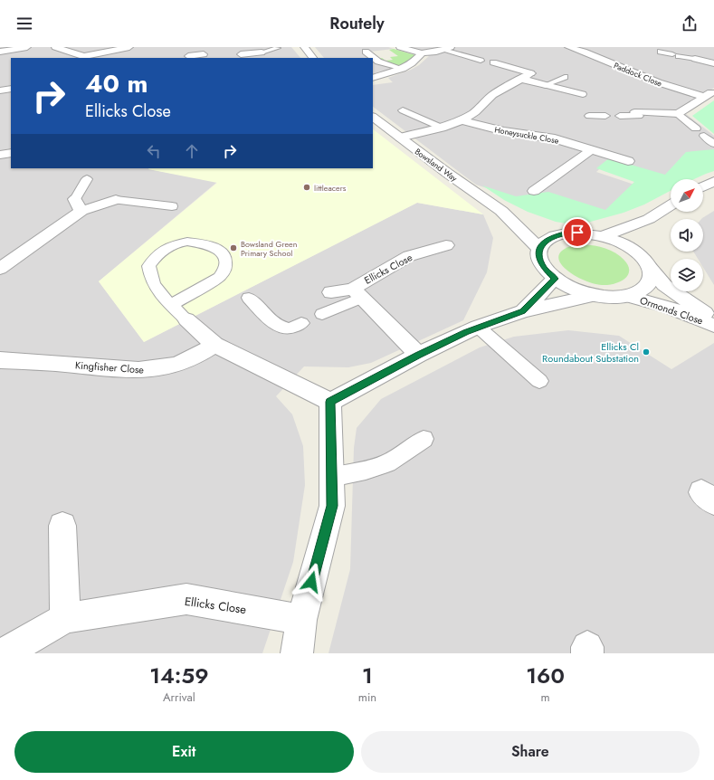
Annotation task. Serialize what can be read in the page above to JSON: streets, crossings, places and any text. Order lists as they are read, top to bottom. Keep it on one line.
{"streets":{"street":["Paddock Close","Honeysuckle Close","Bowsland Way","Ellicks Close","Ormonds Close","Kingfisher Close"]},"crossings":[["Bowsland Way","Ormonds Close"]],"places":["littleacers","Bowsland Green Primary School","Ellicks Cl Roundabout Substation"],"north":"top right","page":{"header":"Routely","turn":["40 m","Ellicks Close"],"eta":["14:59","Arrival","1","min","160","m"],"buttons":["Exit","Share"]}}
